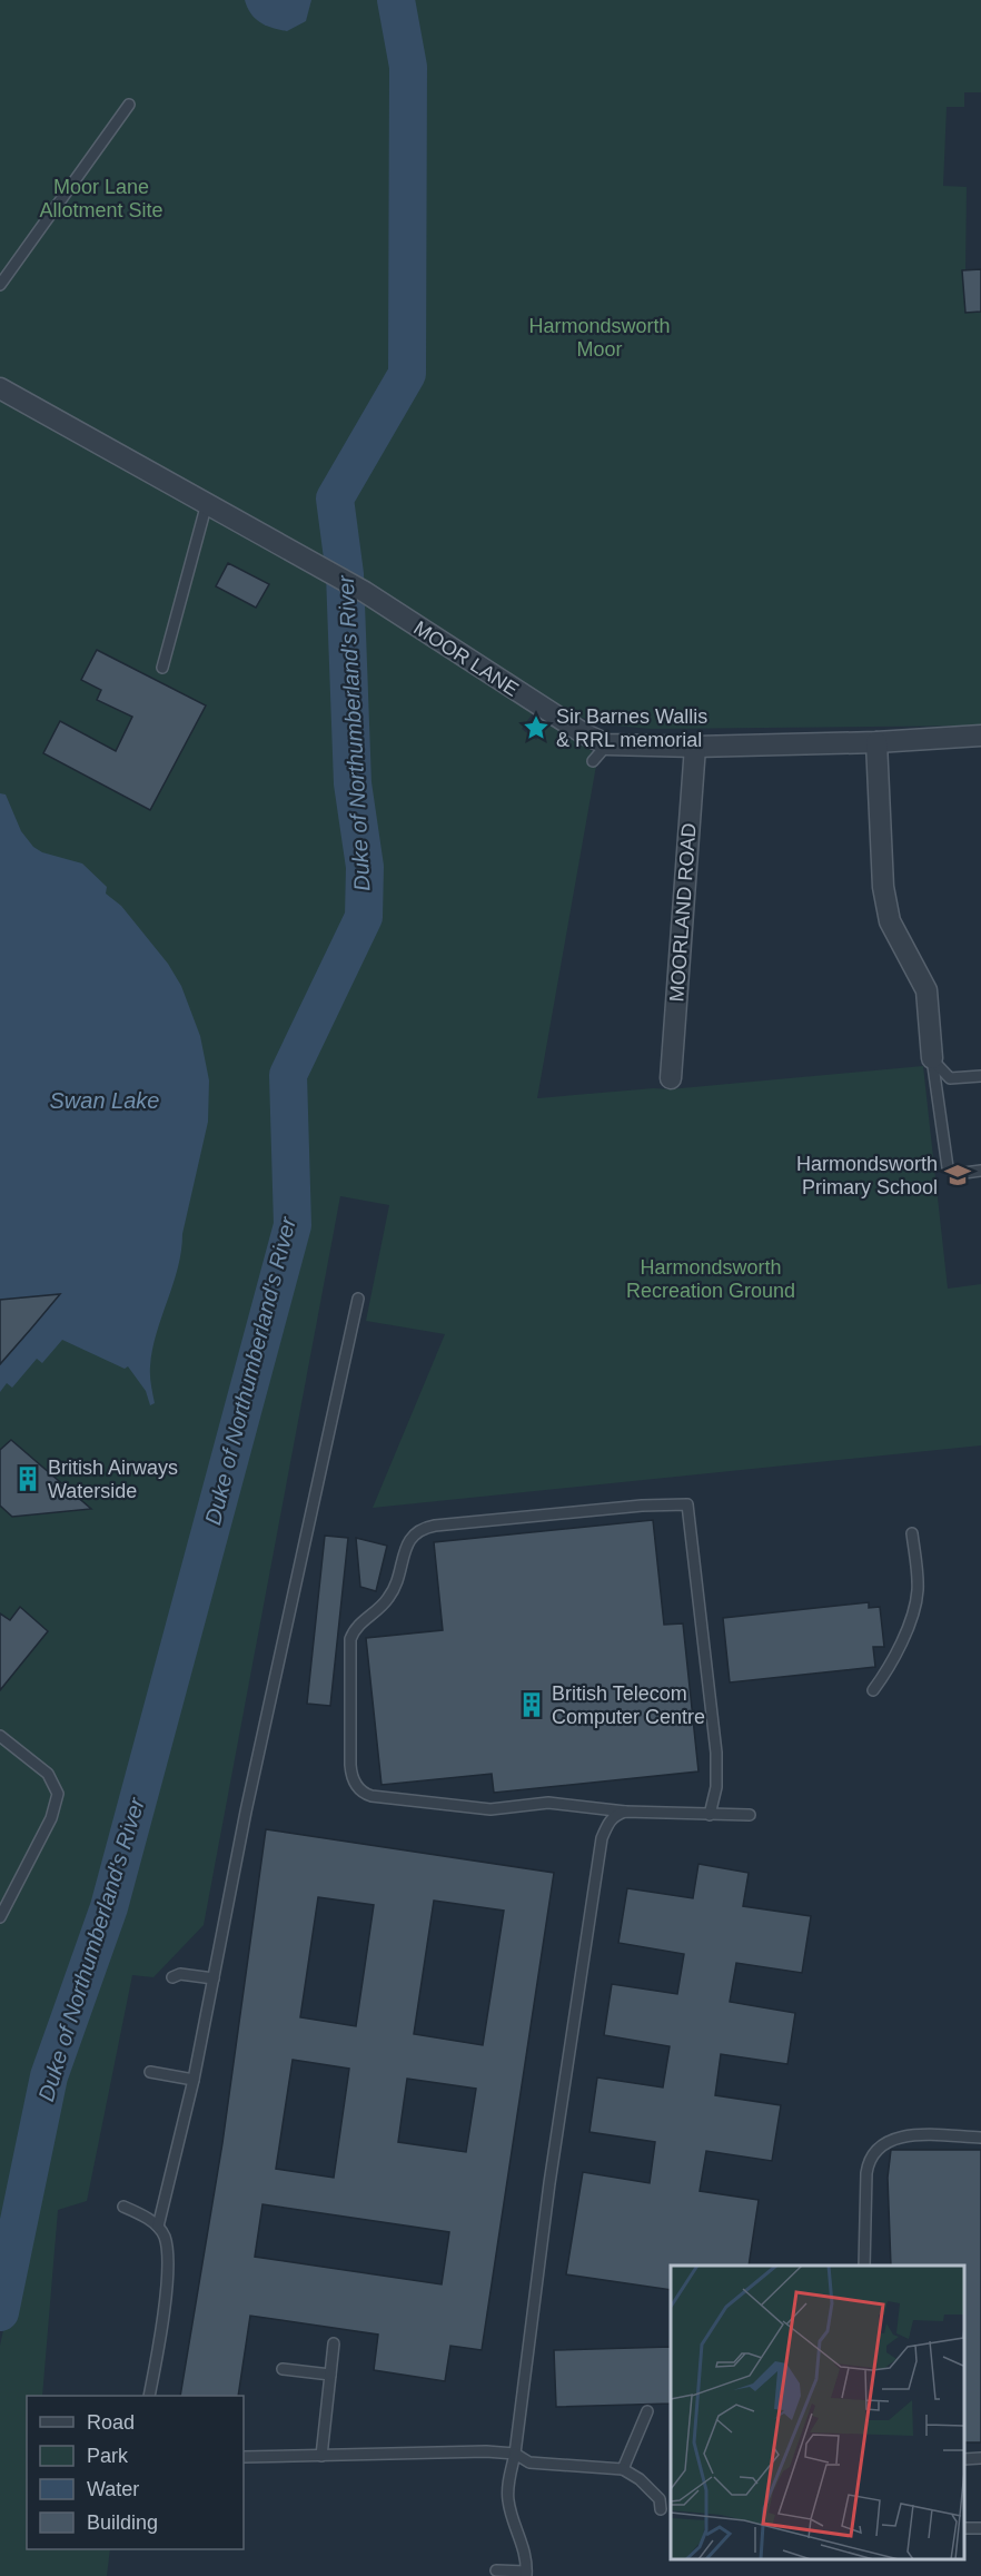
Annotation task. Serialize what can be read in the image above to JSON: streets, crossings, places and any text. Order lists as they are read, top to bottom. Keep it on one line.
{"streets":{"street":["MOOR LANE","MOORLAND ROAD"]},"crossings":[["MOOR LANE","MOORLAND ROAD"]],"water":["Duke of Northumberland's River","Swan Lake"],"parks":["Moor Lane Allotment Site","Harmondsworth Moor","Harmondsworth Recreation Ground"],"places":{"place":["Sir Barnes Wallis & RRL memorial"],"school or university":["Harmondsworth Primary School"],"building":["British Airways Waterside","British Telecom Computer Centre"]},"legend":["Road","Park","Water","Building"]}
